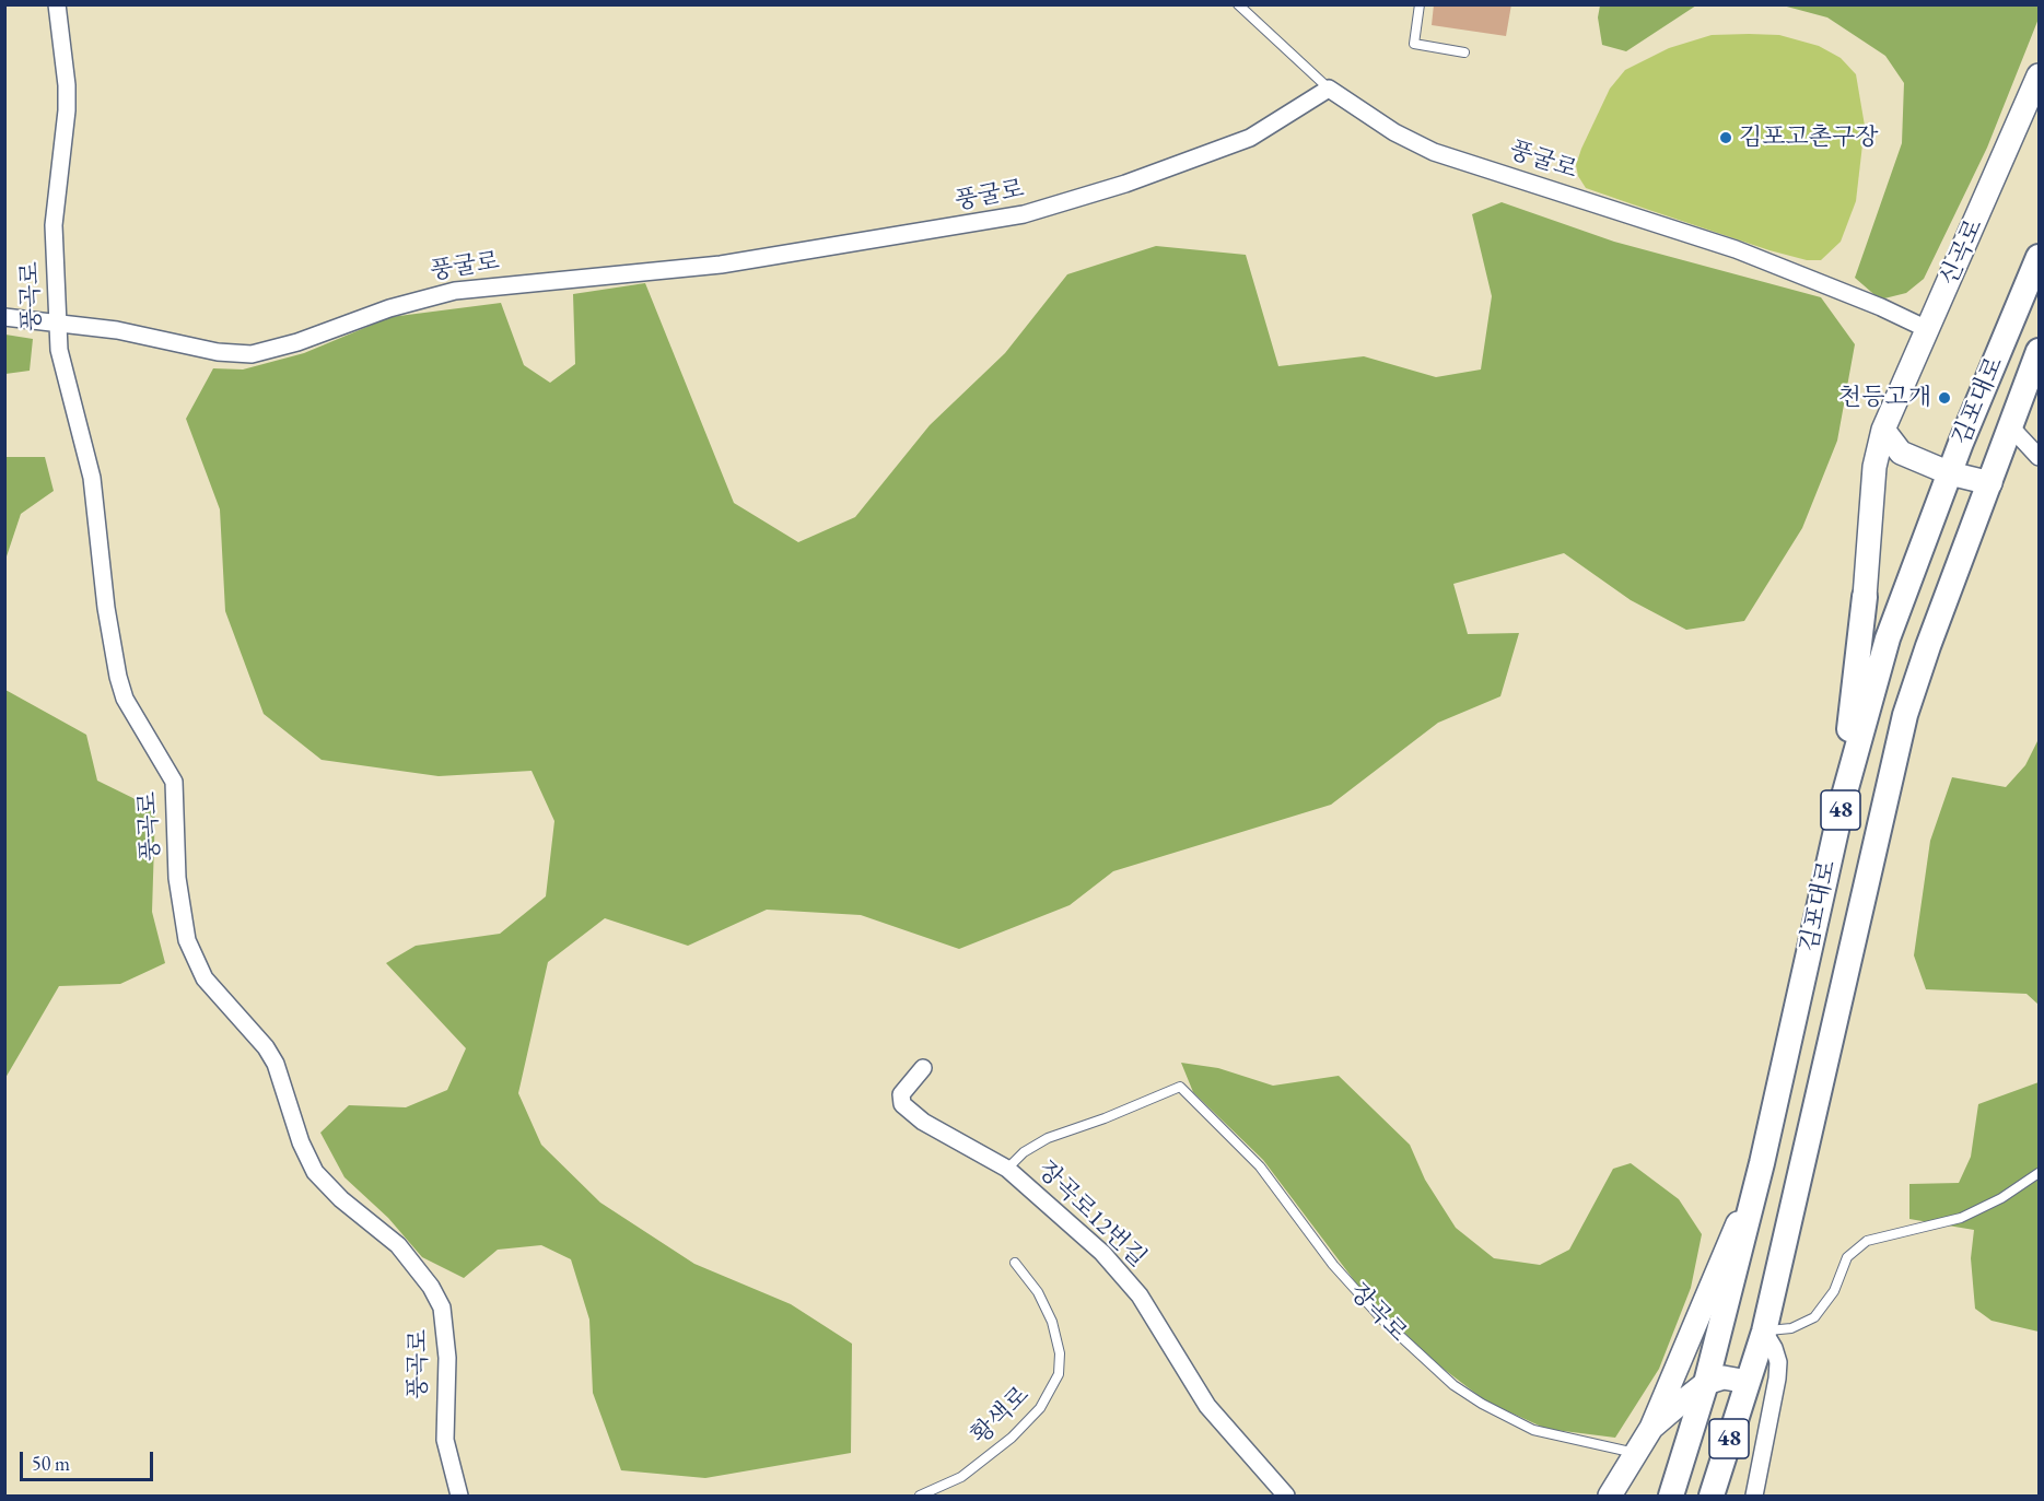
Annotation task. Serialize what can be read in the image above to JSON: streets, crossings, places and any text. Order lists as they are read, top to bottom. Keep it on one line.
{"streets":{"main road":["김포대로","48"],"street":["풍굴로","신곡로","풍곡로","장곡로12번길"],"lane":["장곡로","황색로"]},"crossings":[["풍굴로","신곡로"],["풍굴로","풍곡로"],["장곡로12번길","장곡로"]],"places":["김포고촌구장","천등고개"],"scale_bar":"50 m"}
